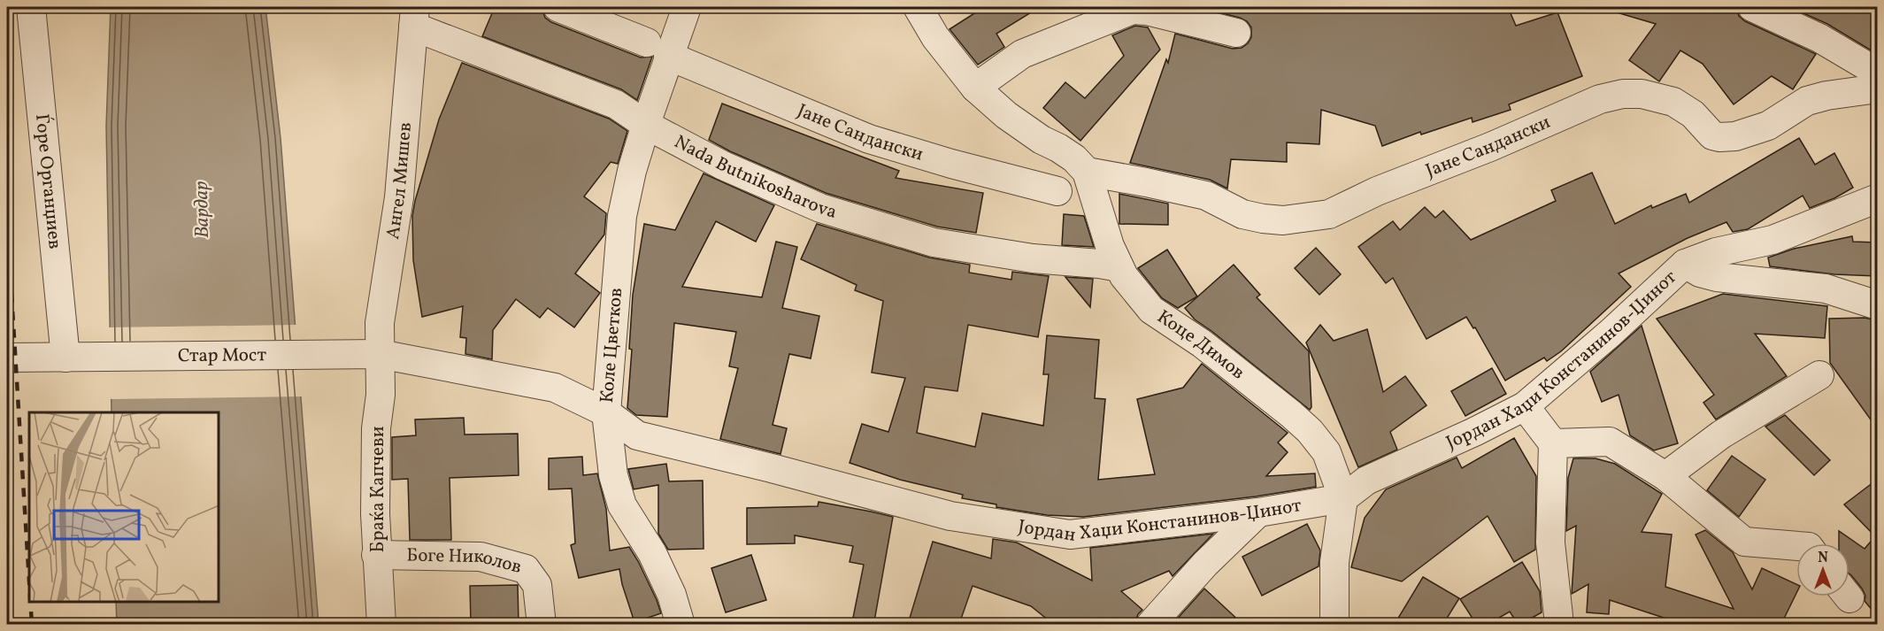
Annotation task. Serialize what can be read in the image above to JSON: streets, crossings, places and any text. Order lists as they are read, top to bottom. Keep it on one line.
{"streets":{"street":["Јане Сандански","Nada Butnikosharova","Ангел Мишев","Ѓоре Органџиев","Коле Цветков","Коце Димов","Стар Мост","Јордан Хаџи Констанинов-Џинот","Браќа Капчеви","Боге Николов"]},"crossings":[["Јане Сандански","Коле Цветков"],["Јане Сандански","Коце Димов"],["Nada Butnikosharova","Ангел Мишев"],["Nada Butnikosharova","Коле Цветков"],["Nada Butnikosharova","Коце Димов"],["Ангел Мишев","Стар Мост"],["Ангел Мишев","Јордан Хаџи Констанинов-Џинот"],["Ангел Мишев","Браќа Капчеви"],["Ѓоре Органџиев","Стар Мост"],["Коле Цветков","Јордан Хаџи Констанинов-Џинот"],["Коце Димов","Јордан Хаџи Констанинов-Џинот"],["Стар Мост","Јордан Хаџи Констанинов-Џинот"],["Стар Мост","Браќа Капчеви"],["Јордан Хаџи Констанинов-Џинот","Браќа Капчеви"],["Браќа Капчеви","Боге Николов"]],"water":["Вардар"],"north":"top"}
